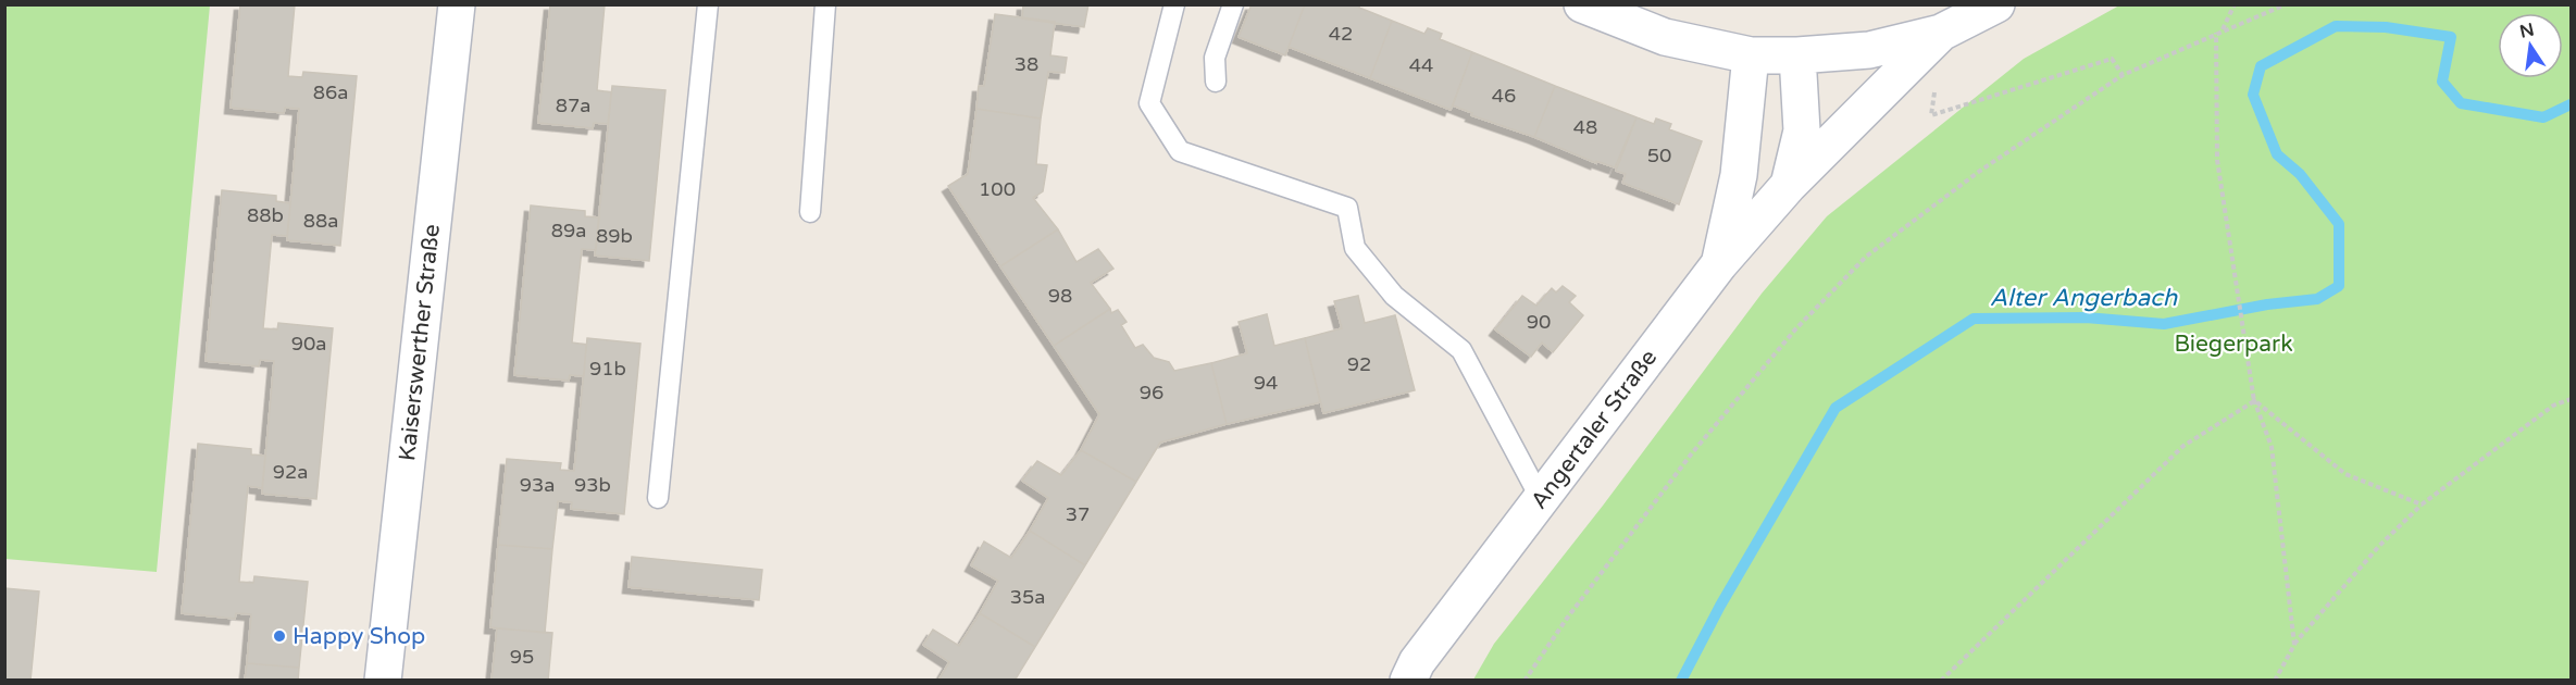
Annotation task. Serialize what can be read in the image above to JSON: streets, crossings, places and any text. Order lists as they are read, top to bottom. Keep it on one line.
{"streets":{"street":["Kaiserswerther Straße","Angertaler Straße"]},"water":["Alter Angerbach"],"parks":["Biegerpark"],"places":["Happy Shop"],"house_numbers":["42","38","44","86a","46","87a","48","50","100","88b","88a","89a","89b","98","90","90a","92","91b","94","96","92a","93a","93b","37","35a","95"],"north":"top"}
